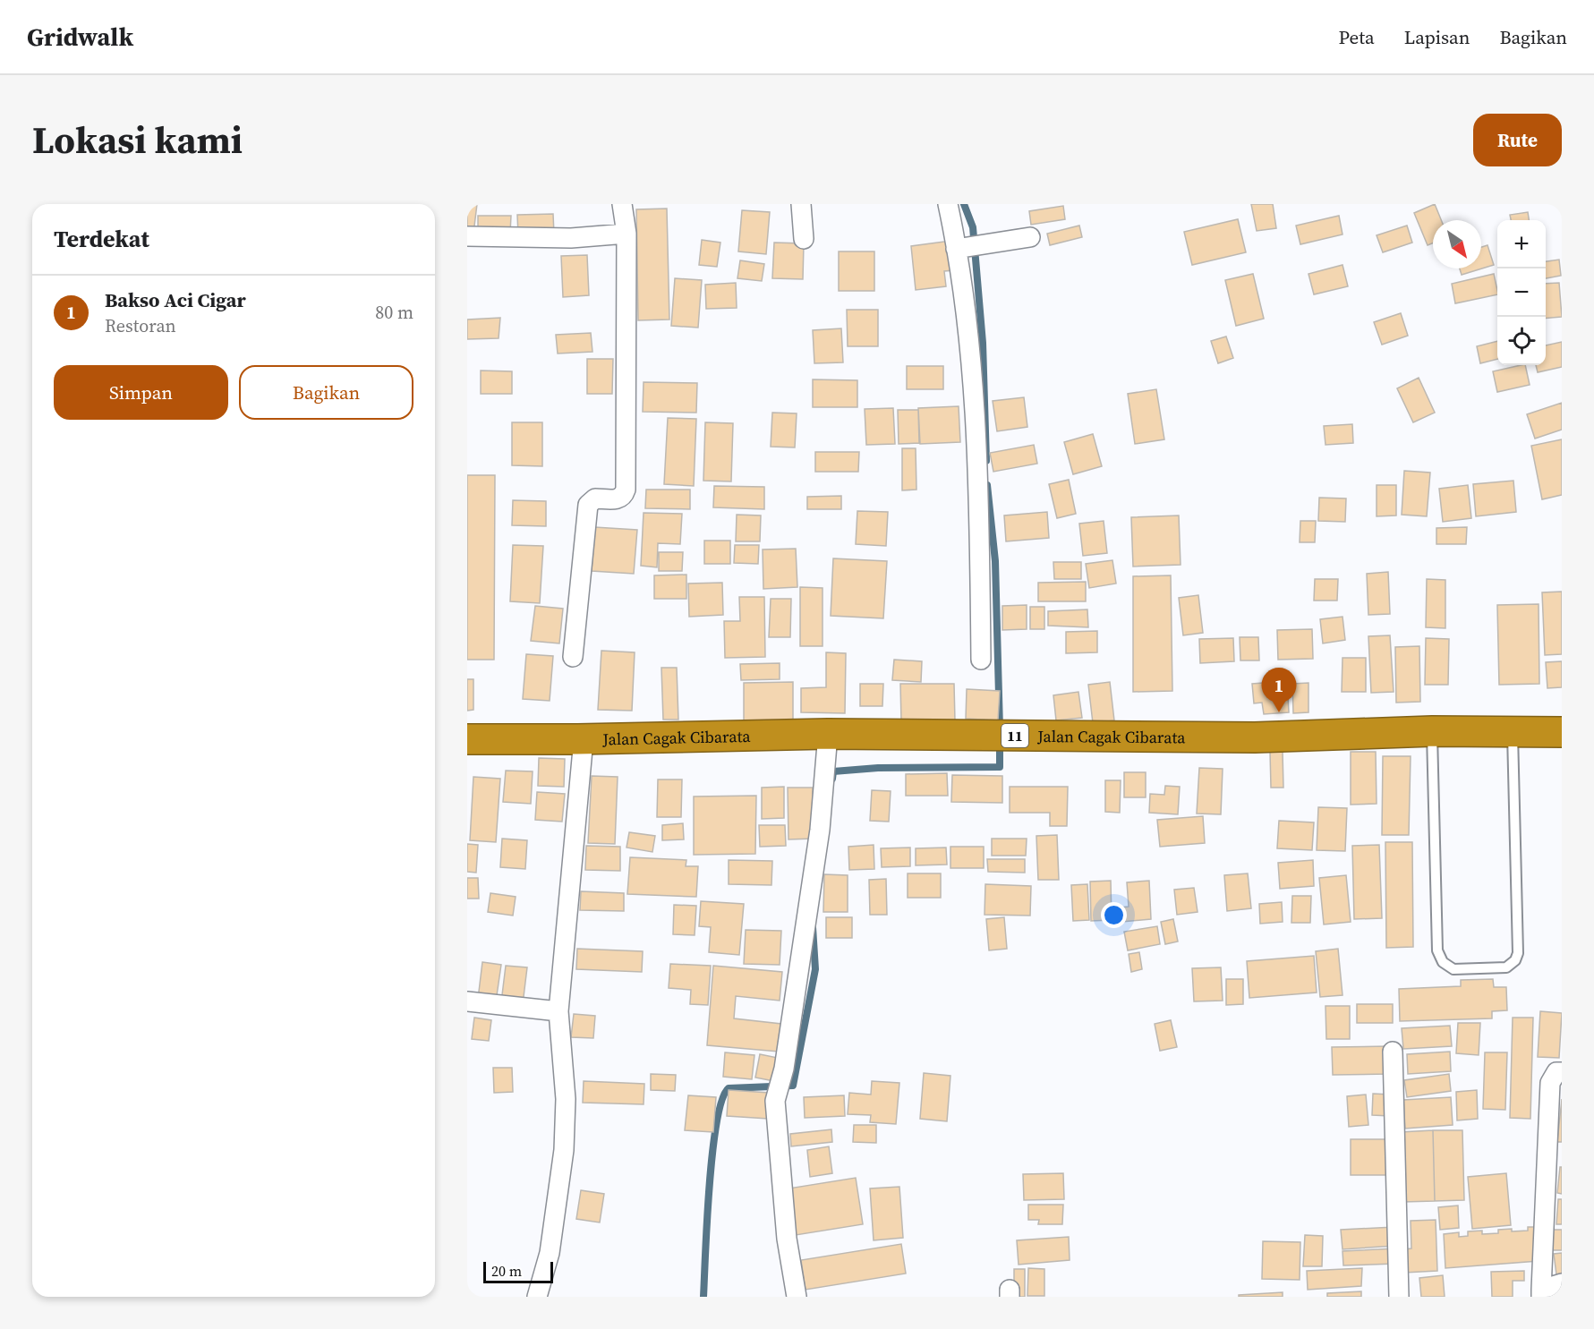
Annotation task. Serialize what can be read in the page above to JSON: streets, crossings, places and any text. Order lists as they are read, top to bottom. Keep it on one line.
{"streets":{"highway":["11","Jalan Cagak Cibarata"]},"scale_bar":"20 m","north":"bottom right","page":{"header":"Gridwalk","nav":["Peta","Lapisan","Bagikan"],"title":"Lokasi kami","buttons":["Rute",["Simpan","Bagikan"]],"heading":"Terdekat","map_buttons":["+","−"],"list":[{"mark":"1","name":"Bakso Aci Cigar","note":"Restoran","value":"80 m"}],"pins":"1","scale":"20 m"}}
